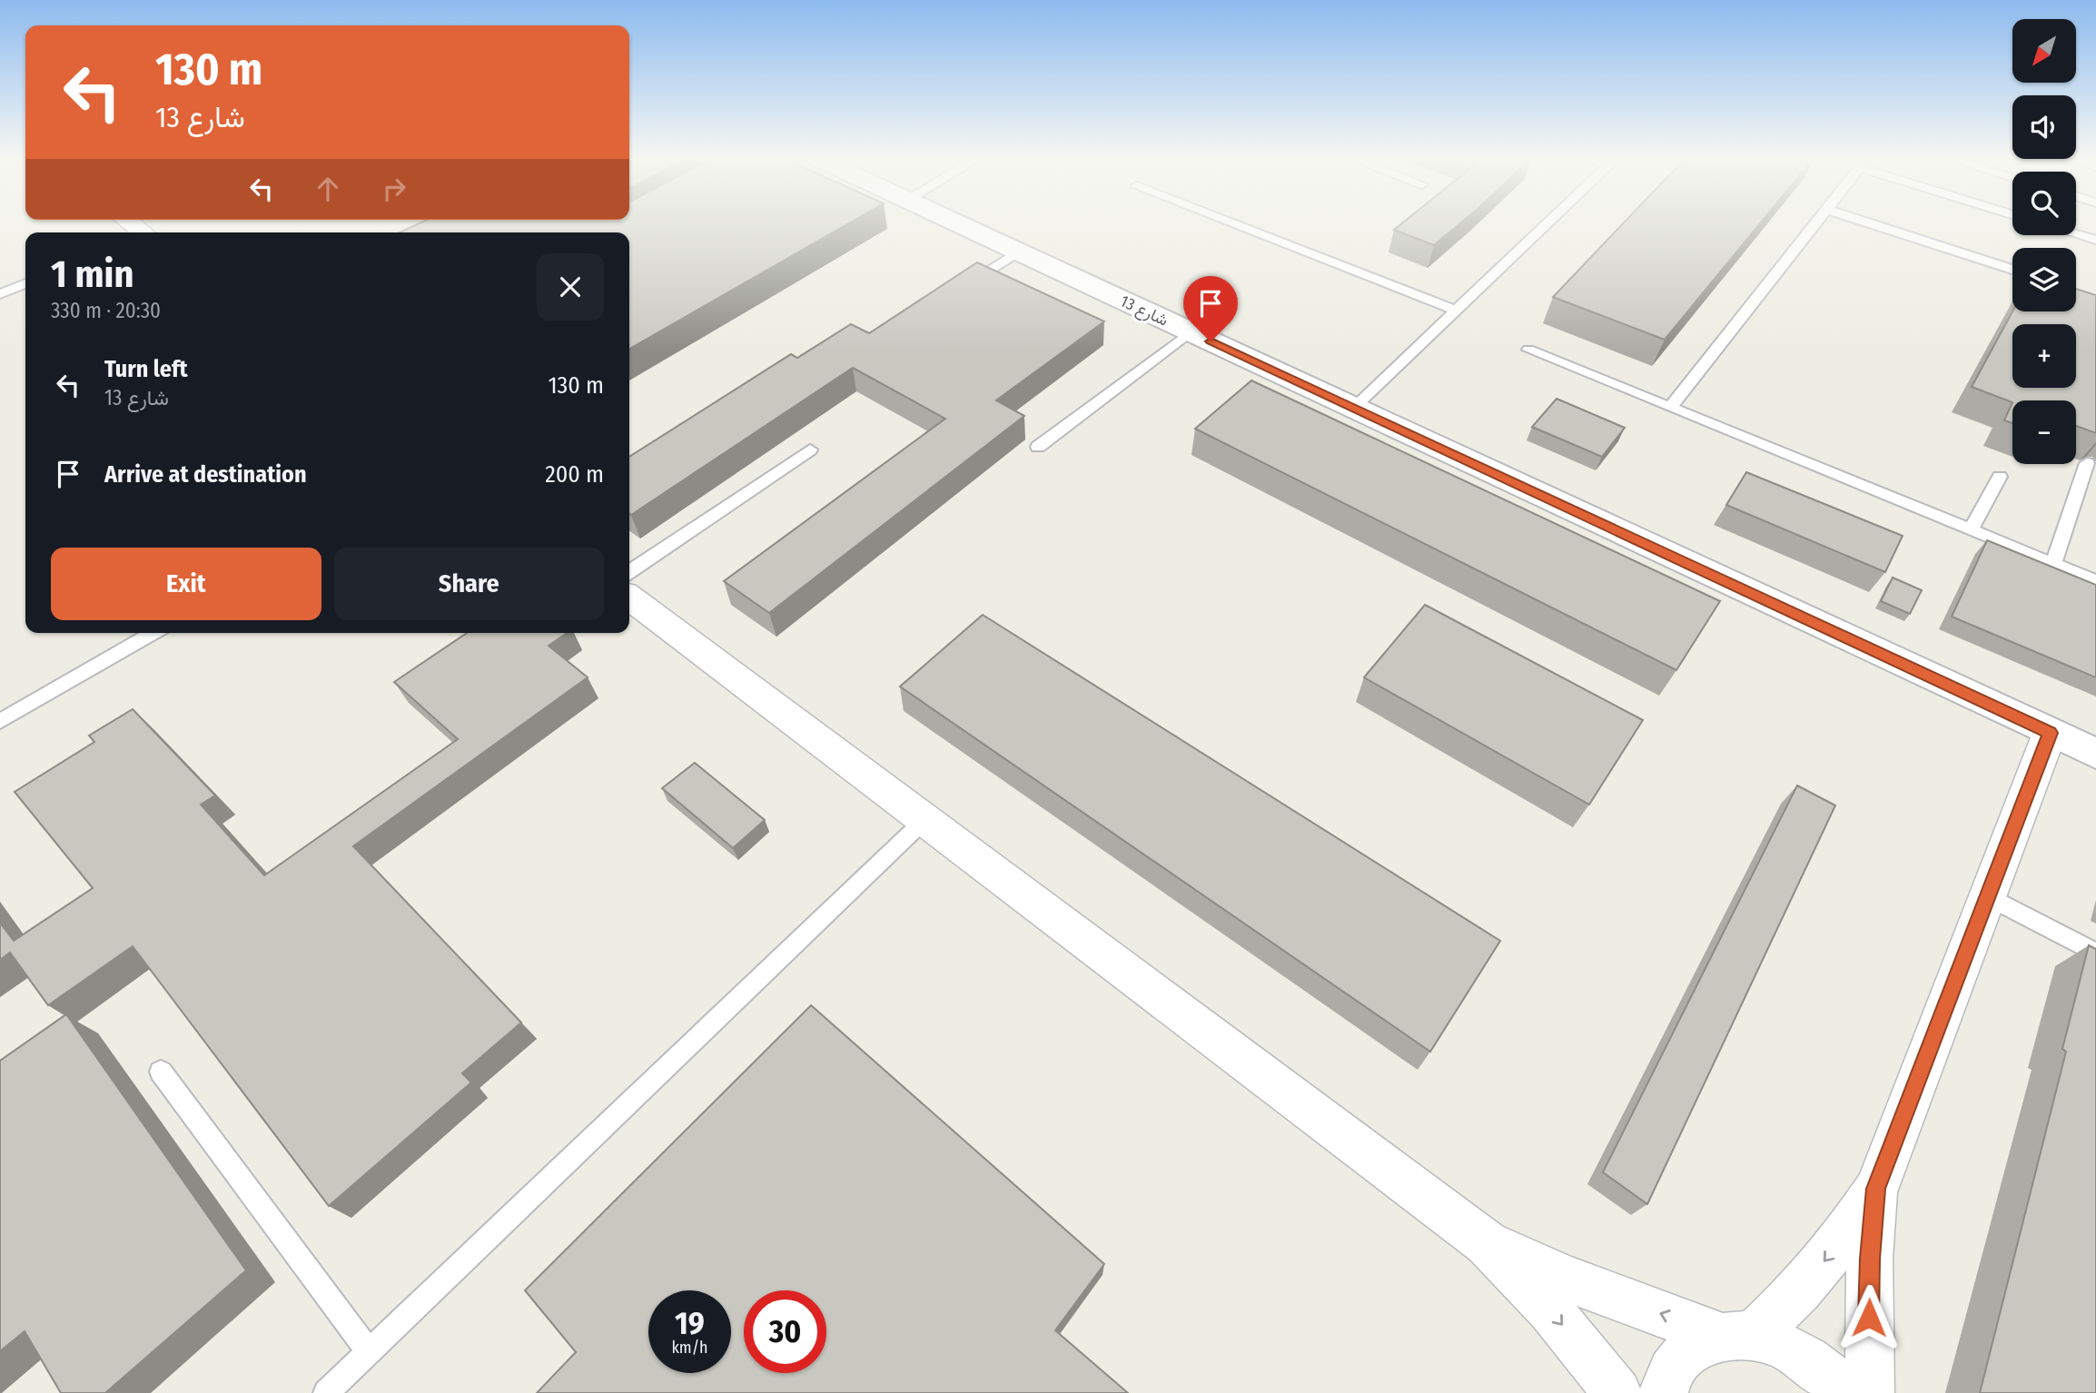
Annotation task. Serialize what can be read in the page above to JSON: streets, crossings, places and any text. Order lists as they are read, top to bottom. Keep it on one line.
{"streets":{"street":["شارع 13"]},"north":"bottom left","page":{"map_buttons":["+","−"],"turn":["130 m","شارع 13"],"heading":["1 min","330 m · 20:30"],"list":[{"name":"Turn left","note":"شارع 13","value":"130 m"},{"name":"Arrive at destination","value":"200 m"}],"buttons":["Exit","Share"],"speed":"19 km/h","limit":"30"}}
